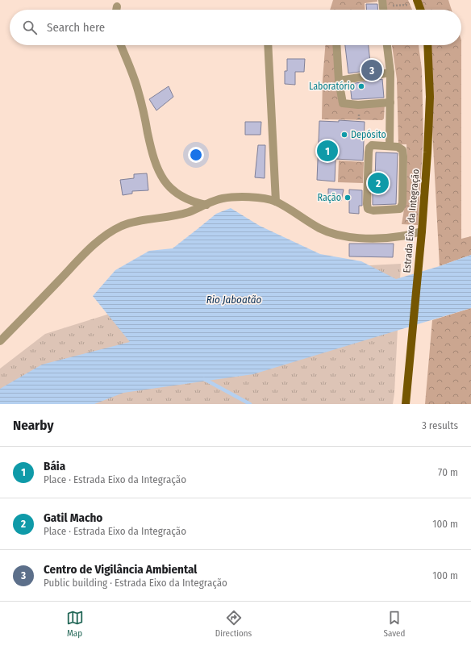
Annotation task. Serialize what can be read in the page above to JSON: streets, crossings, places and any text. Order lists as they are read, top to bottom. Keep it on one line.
{"streets":{"main road":["Estrada Eixo da Integração"]},"water":["Rio Jaboatão"],"places":["Laboratório","Depósito","Ração"],"page":{"search":"Search here","pins":["3","1","2"],"heading":["Nearby","3 results"],"list":[{"mark":"1","name":"Báia","note":"Place · Estrada Eixo da Integração","value":"70 m"},{"mark":"2","name":"Gatil Macho","note":"Place · Estrada Eixo da Integração","value":"100 m"},{"mark":"3","name":"Centro de Vigilância Ambiental","note":"Public building · Estrada Eixo da Integração","value":"100 m"}],"nav":["Map","Directions","Saved"]}}
